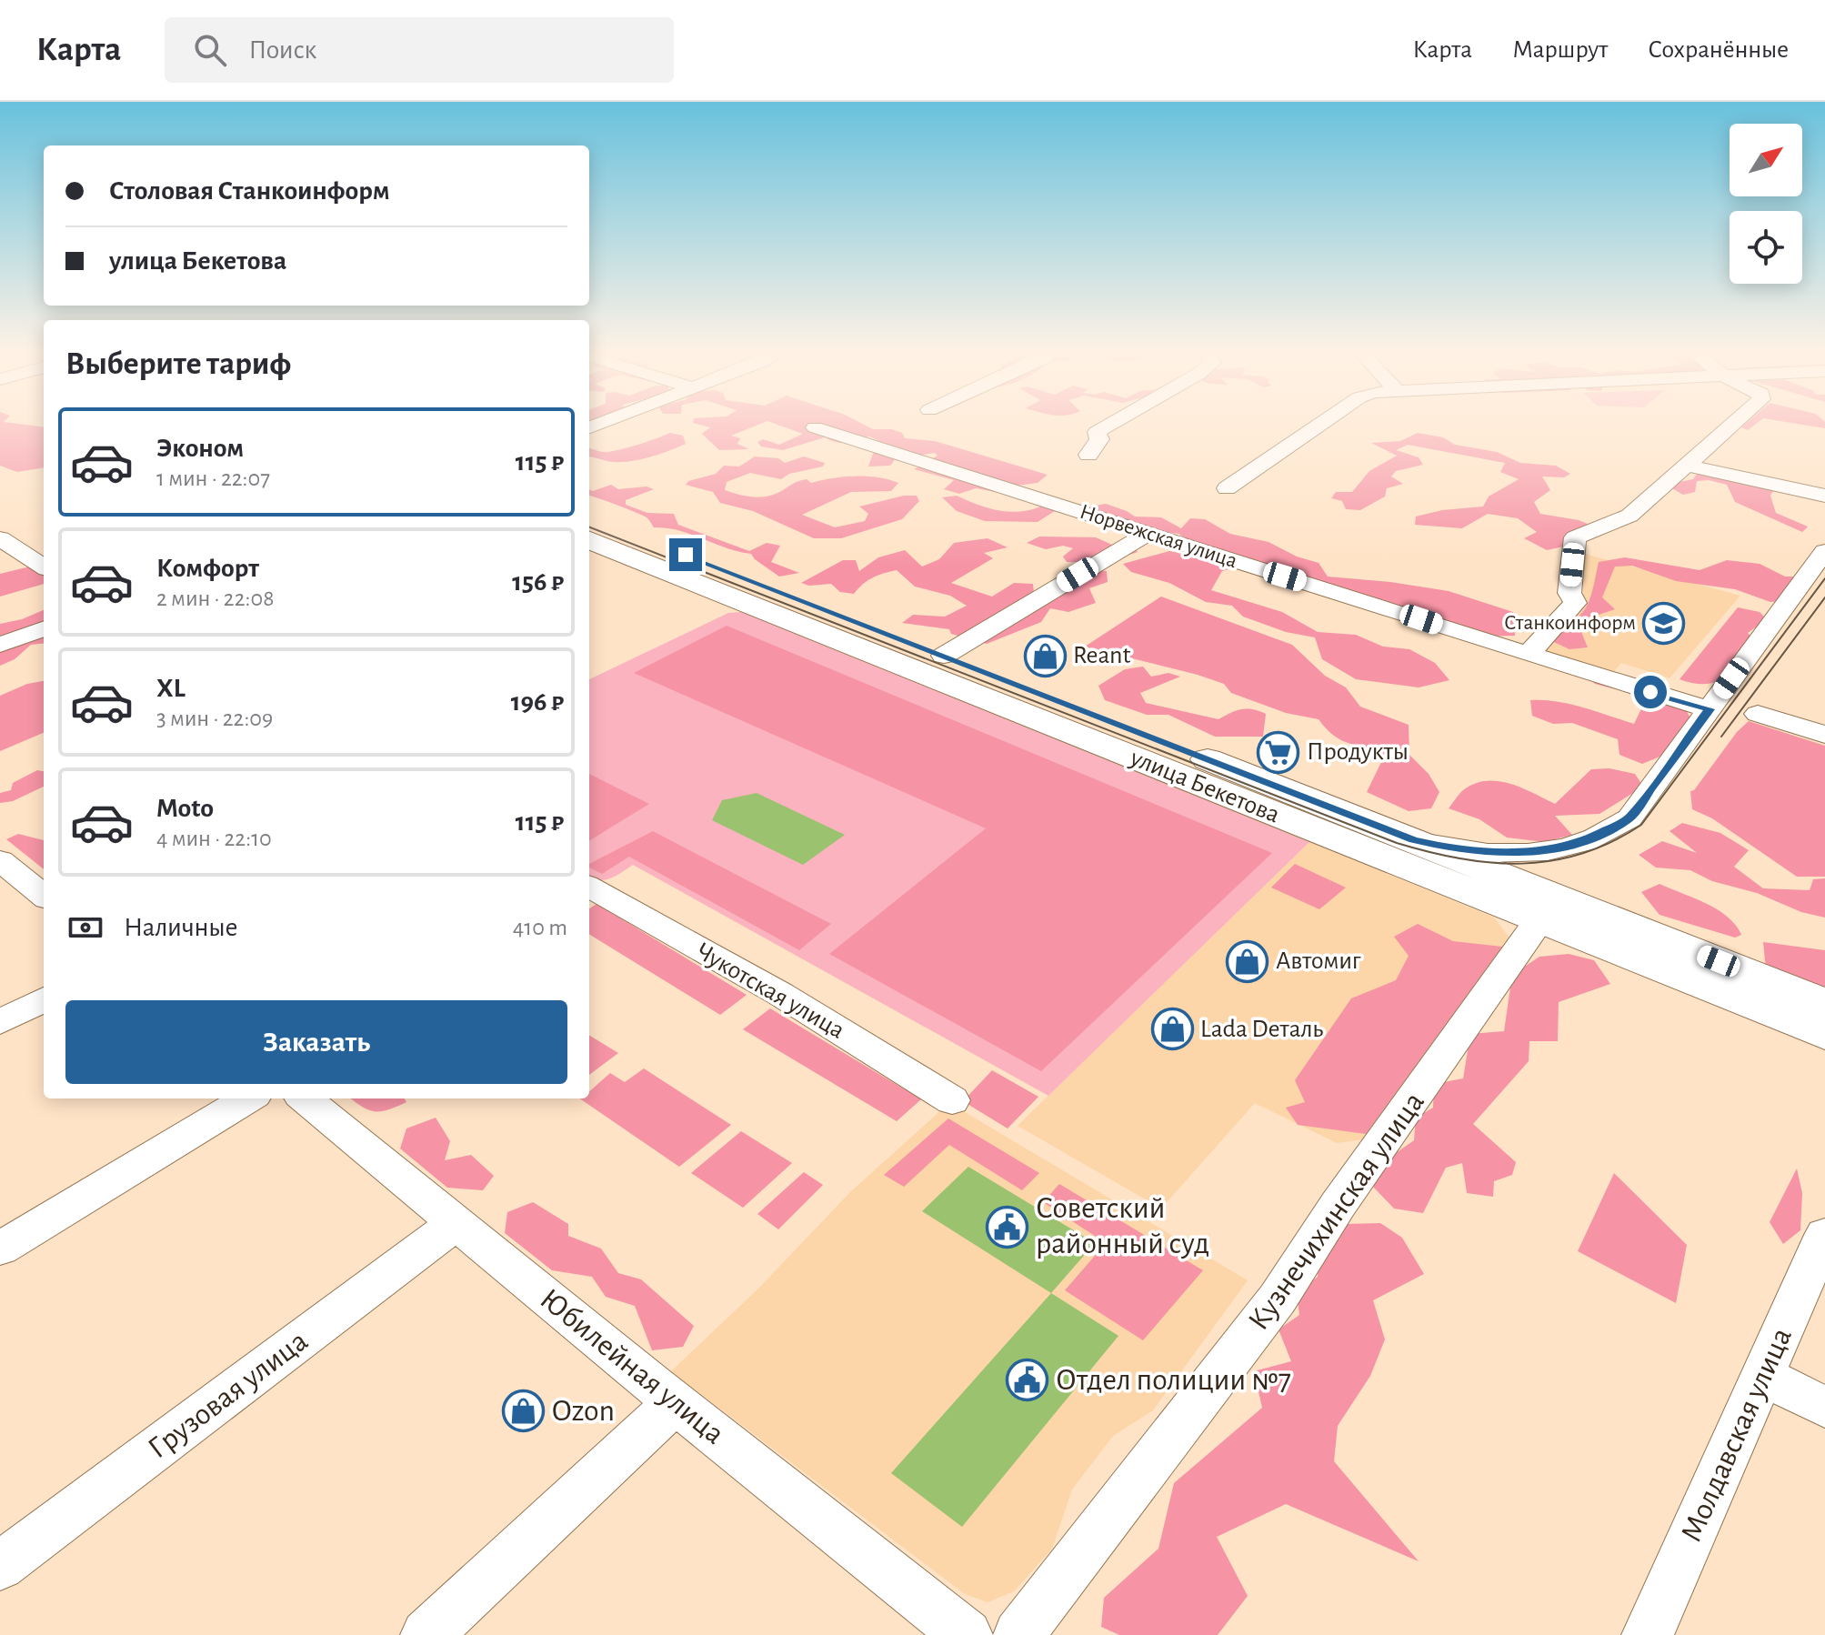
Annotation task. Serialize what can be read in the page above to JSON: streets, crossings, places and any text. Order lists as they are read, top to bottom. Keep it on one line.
{"streets":{"main road":["улица Бекетова"],"street":["Норвежская улица","Чукотская улица","Кузнечихинская улица","Юбилейная улица","Грузовая улица","Молдавская улица"]},"crossings":[["улица Бекетова","Кузнечихинская улица"],["Юбилейная улица","Грузовая улица"]],"places":{"school or university":["Станкоинформ"],"shop":["Reant","Автомиг","Lada Dеталь","Ozon"],"supermarket":["Продукты"],"public building":["Советский районный суд","Отдел полиции №7"]},"north":"top right","page":{"header":"Карта","search":"Поиск","nav":["Карта","Маршрут","Сохранённые"],"banner":["Столовая Станкоинформ","улица Бекетова"],"heading":"Выберите тариф","list":[{"name":"Эконом","note":"1 мин · 22:07","value":"115 ₽"},{"name":"Комфорт","note":"2 мин · 22:08","value":"156 ₽"},{"name":"XL","note":"3 мин · 22:09","value":"196 ₽"},{"name":"Moto","note":"4 мин · 22:10","value":"115 ₽"}],"pay":["Наличные","410 m"],"buttons":"Заказать"}}
